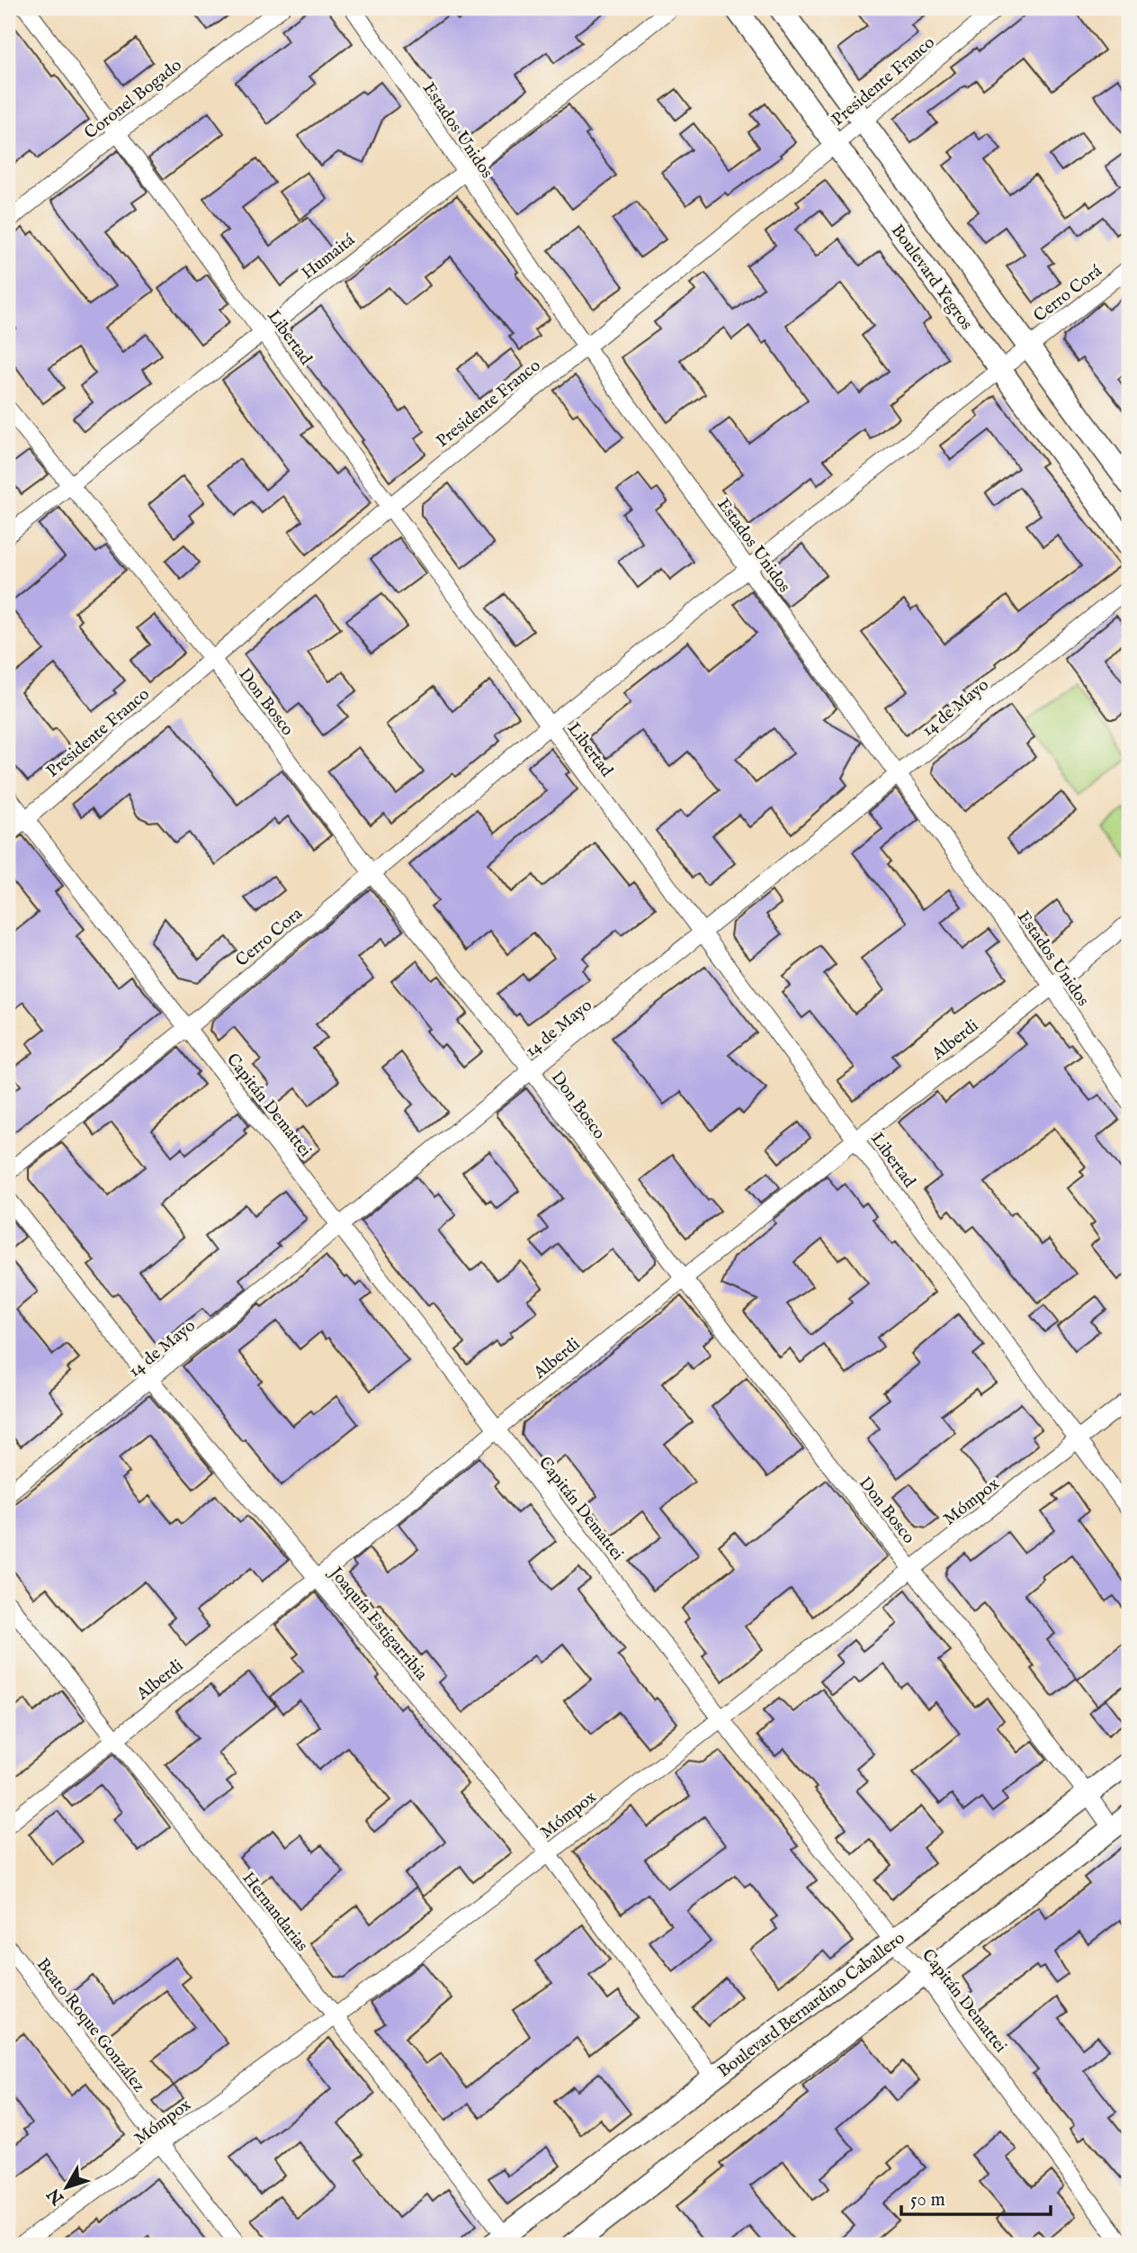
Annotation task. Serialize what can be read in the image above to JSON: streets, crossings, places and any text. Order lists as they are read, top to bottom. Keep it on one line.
{"streets":{"main road":["Boulevard Yegros","Boulevard Bernardino Caballero"],"street":["Presidente Franco","Coronel Bogado","Estados Unidos","Humaitá","Cerro Corá","Libertad","Don Bosco","14 de Mayo","Cerro Cora","Alberdi","Capitán Demattei","Mómpox","Joaquín Estigarribia","Hernandarias","Beato Roque González"]},"crossings":[["Presidente Franco","Estados Unidos"],["Presidente Franco","Boulevard Yegros"],["Presidente Franco","Libertad"],["Presidente Franco","Don Bosco"],["Presidente Franco","Capitán Demattei"],["Coronel Bogado","Libertad"],["Estados Unidos","Humaitá"],["Estados Unidos","Cerro Corá"],["Estados Unidos","14 de Mayo"],["Estados Unidos","Cerro Cora"],["Estados Unidos","Alberdi"],["Humaitá","Libertad"],["Humaitá","Don Bosco"],["Boulevard Yegros","Cerro Corá"],["Cerro Corá","Cerro Cora"],["Libertad","14 de Mayo"],["Libertad","Cerro Cora"],["Libertad","Alberdi"],["Libertad","Mómpox"],["Don Bosco","14 de Mayo"],["Don Bosco","Cerro Cora"],["Don Bosco","Alberdi"],["Don Bosco","Mómpox"],["Don Bosco","Boulevard Bernardino Caballero"],["14 de Mayo","Capitán Demattei"],["14 de Mayo","Joaquín Estigarribia"],["Cerro Cora","Capitán Demattei"],["Alberdi","Capitán Demattei"],["Alberdi","Joaquín Estigarribia"],["Alberdi","Hernandarias"],["Capitán Demattei","Mómpox"],["Capitán Demattei","Boulevard Bernardino Caballero"],["Mómpox","Joaquín Estigarribia"],["Mómpox","Hernandarias"],["Mómpox","Beato Roque González"],["Joaquín Estigarribia","Boulevard Bernardino Caballero"],["Hernandarias","Boulevard Bernardino Caballero"]],"scale_bar":"50 m","north":"bottom left"}
